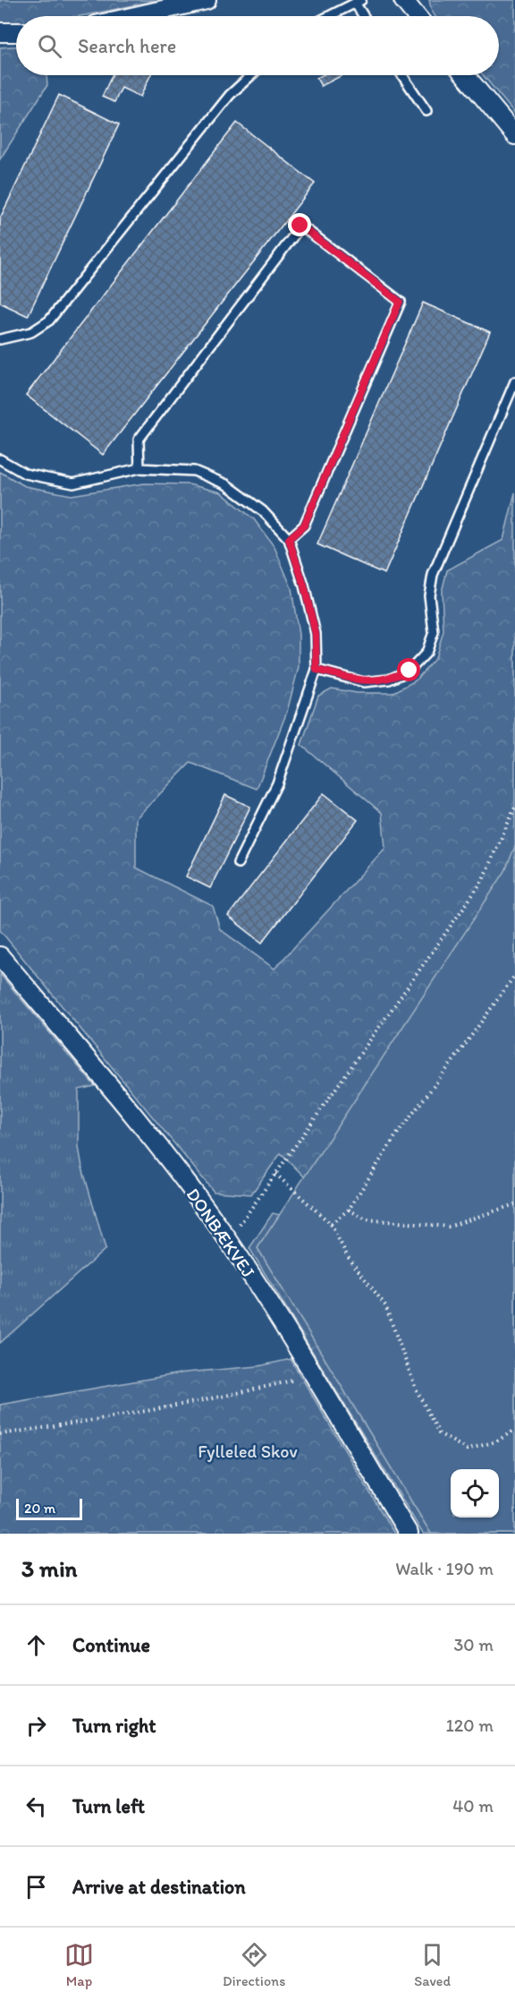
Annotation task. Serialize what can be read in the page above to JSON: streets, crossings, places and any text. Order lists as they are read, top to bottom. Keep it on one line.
{"streets":{"street":["DONBÆKVEJ"]},"parks":["Fylleled Skov"],"scale_bar":"20 m","page":{"search":"Search here","scale":"20 m","heading":["3 min","Walk · 190 m"],"list":[["Continue","30 m"],["Turn right","120 m"],["Turn left","40 m"],"Arrive at destination"],"nav":["Map","Directions","Saved"]}}
